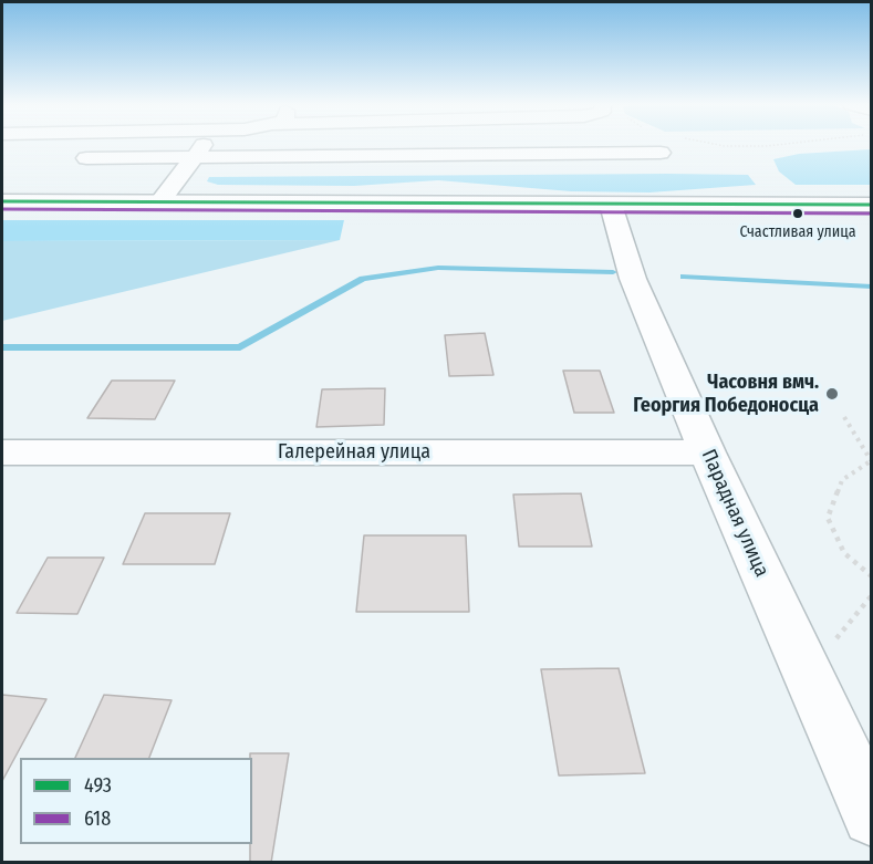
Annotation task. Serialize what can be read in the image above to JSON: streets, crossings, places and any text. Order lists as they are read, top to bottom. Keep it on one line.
{"streets":{"street":["Галерейная улица","Парадная улица"]},"crossings":[["Галерейная улица","Парадная улица"]],"places":["Счастливая улица","Часовня вмч. Георгия Победоносца"],"lines":["transit line 493","transit line 618"],"legend":["493","618"]}
